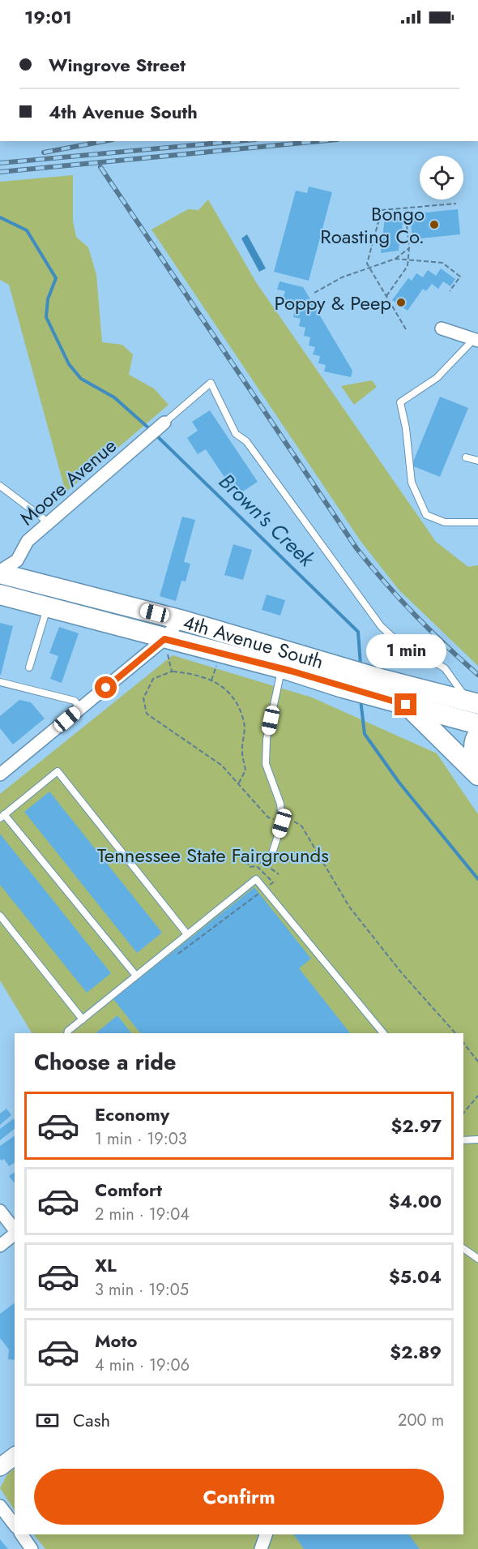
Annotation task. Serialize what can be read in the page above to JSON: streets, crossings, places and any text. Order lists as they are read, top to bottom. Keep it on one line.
{"streets":{"main road":["4th Avenue South"],"street":["Moore Avenue"]},"crossings":[["Moore Avenue","4th Avenue South"]],"water":["Brown's Creek"],"parks":["Tennessee State Fairgrounds"],"places":["Bongo Roasting Co.","Poppy & Peep"],"page":{"status":"19:01","banner":["Wingrove Street","4th Avenue South"],"bubble":"1 min","heading":"Choose a ride","list":[{"name":"Economy","note":"1 min · 19:03","value":"$2.97"},{"name":"Comfort","note":"2 min · 19:04","value":"$4.00"},{"name":"XL","note":"3 min · 19:05","value":"$5.04"},{"name":"Moto","note":"4 min · 19:06","value":"$2.89"}],"pay":["Cash","200 m"],"buttons":"Confirm"}}
